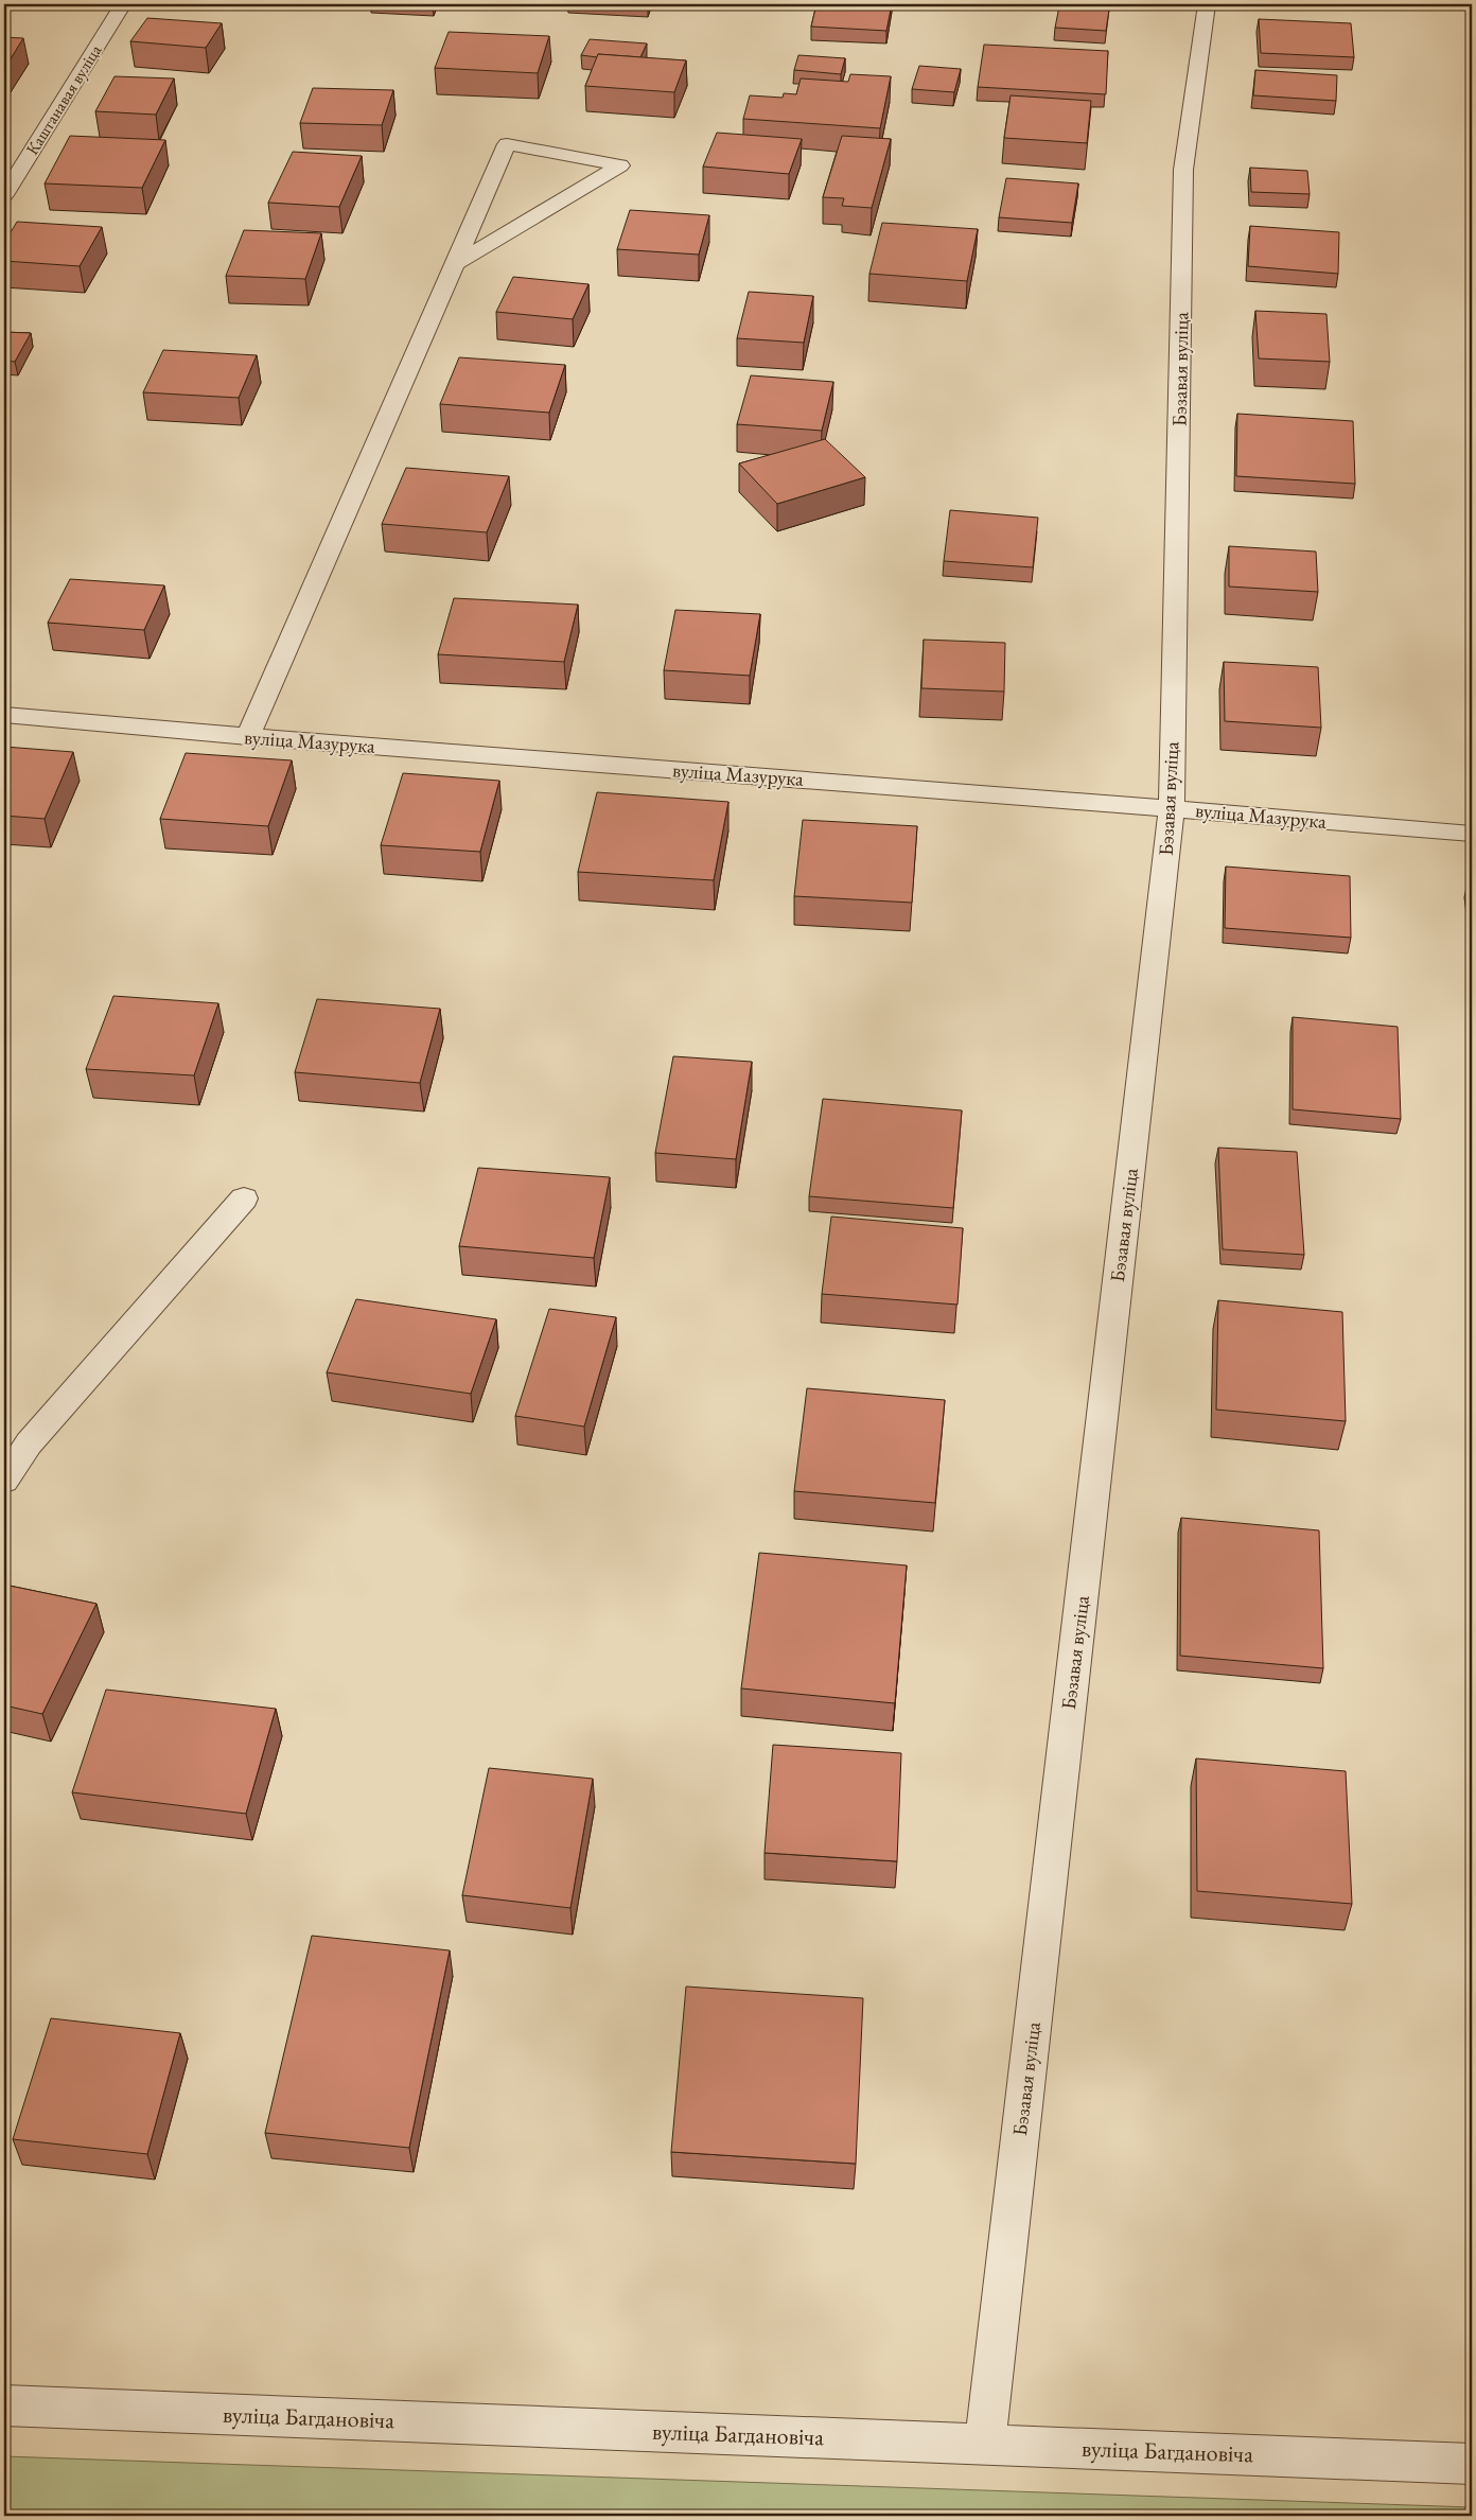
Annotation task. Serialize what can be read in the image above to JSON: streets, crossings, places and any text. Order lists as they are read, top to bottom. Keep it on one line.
{"streets":{"street":["Каштанавая вуліца","Бэзавая вуліца","вуліца Мазурука","вуліца Багдановіча"]},"crossings":[["Бэзавая вуліца","вуліца Мазурука"],["Бэзавая вуліца","вуліца Багдановіча"]]}
